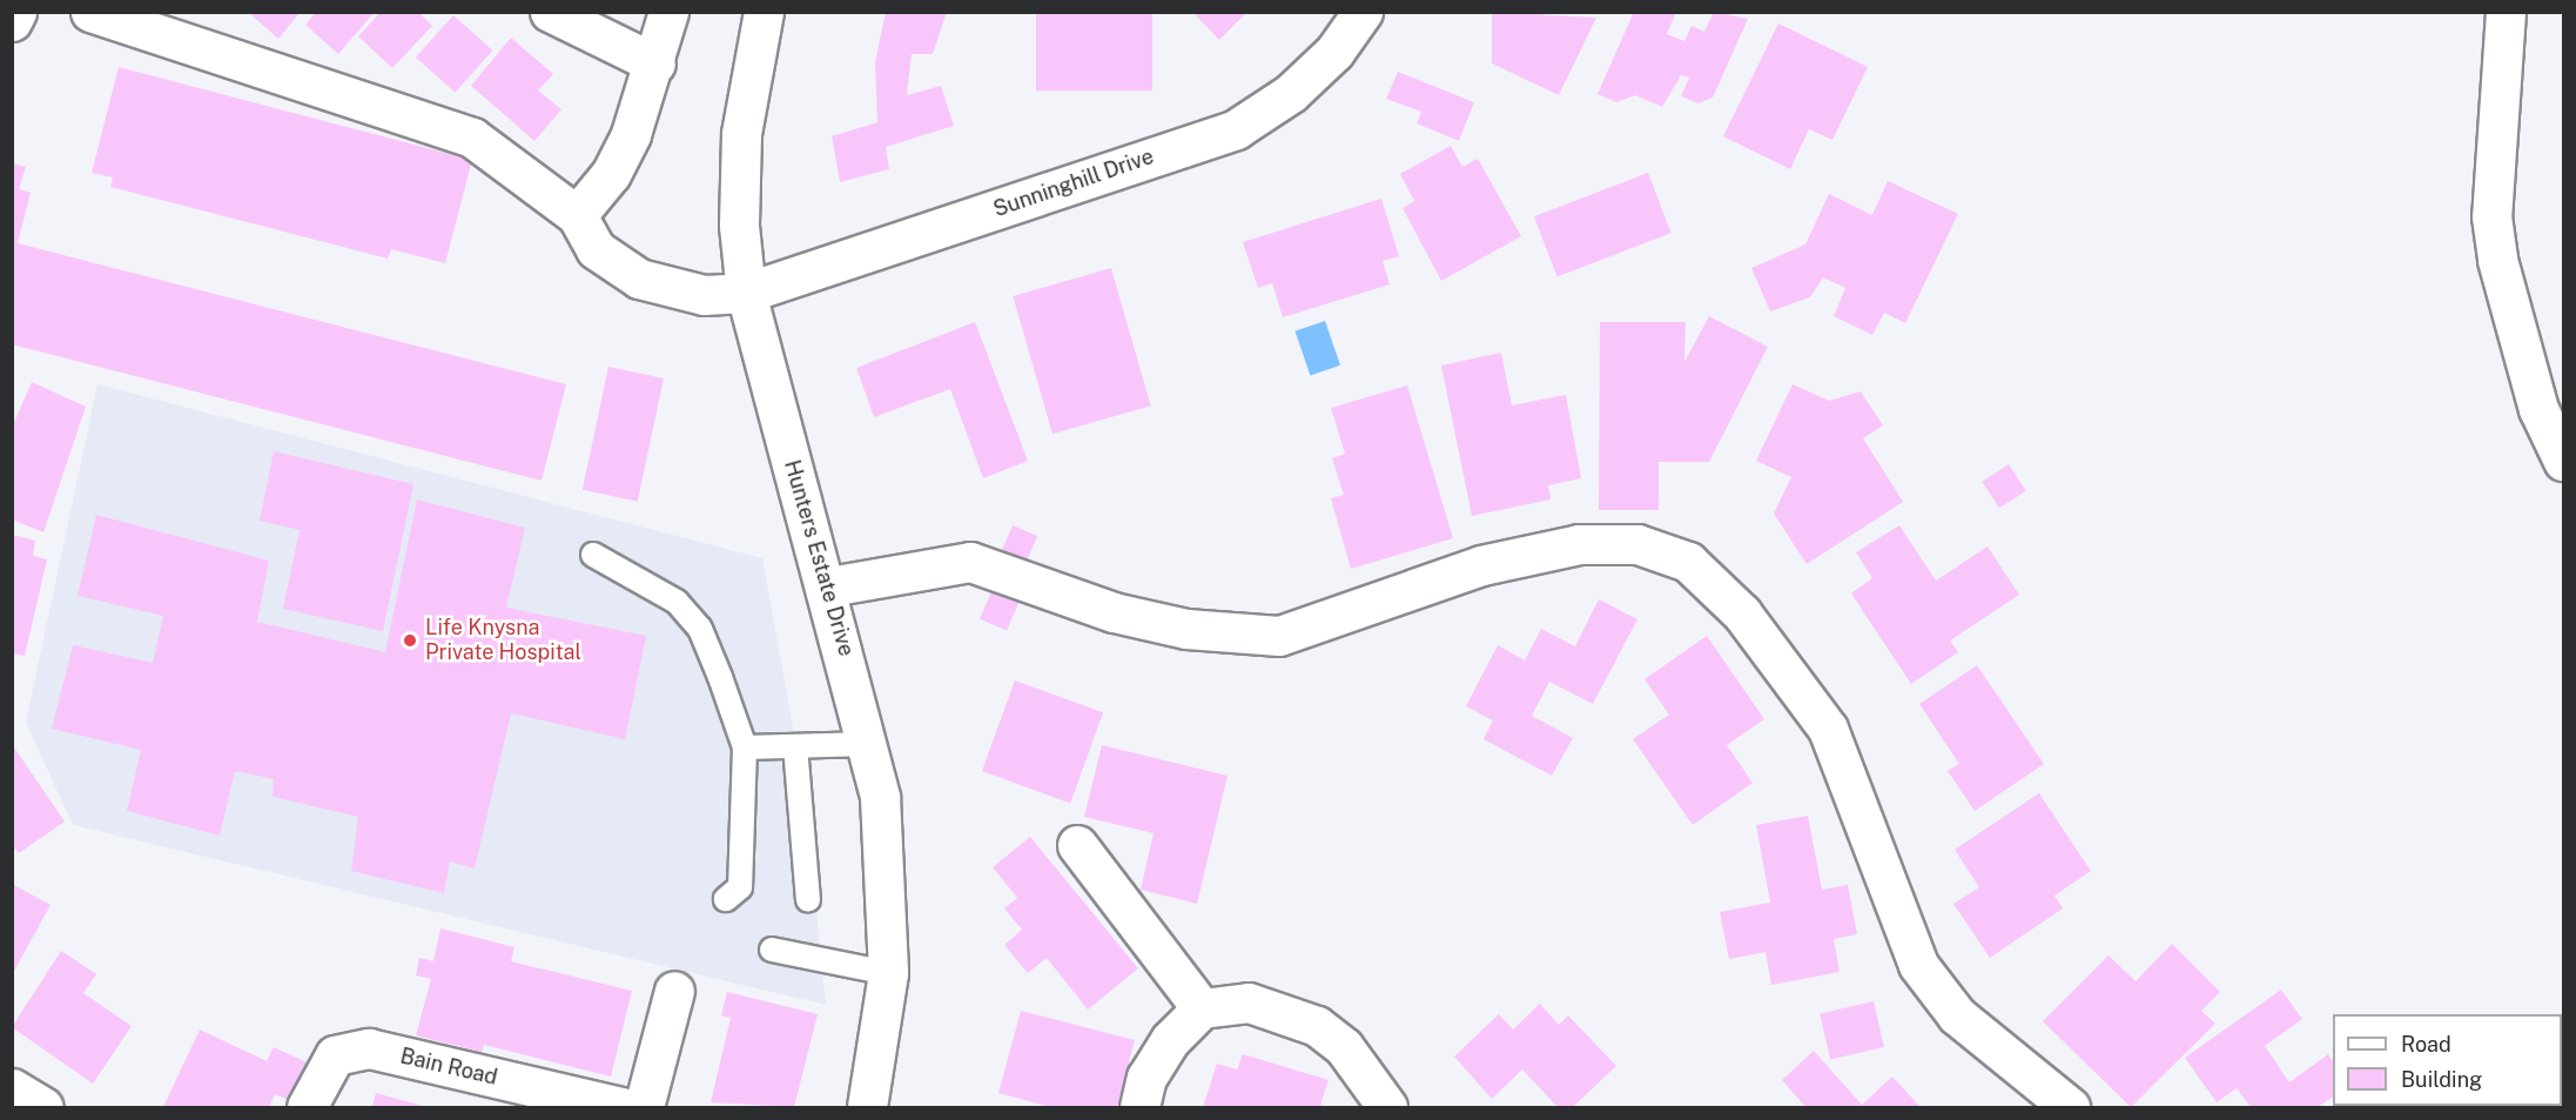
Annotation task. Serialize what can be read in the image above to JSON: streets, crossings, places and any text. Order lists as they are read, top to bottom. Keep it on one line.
{"streets":{"street":["Sunninghill Drive","Hunters Estate Drive","Bain Road"]},"crossings":[["Sunninghill Drive","Hunters Estate Drive"]],"places":["Life Knysna Private Hospital"],"legend":["Road","Building"]}
